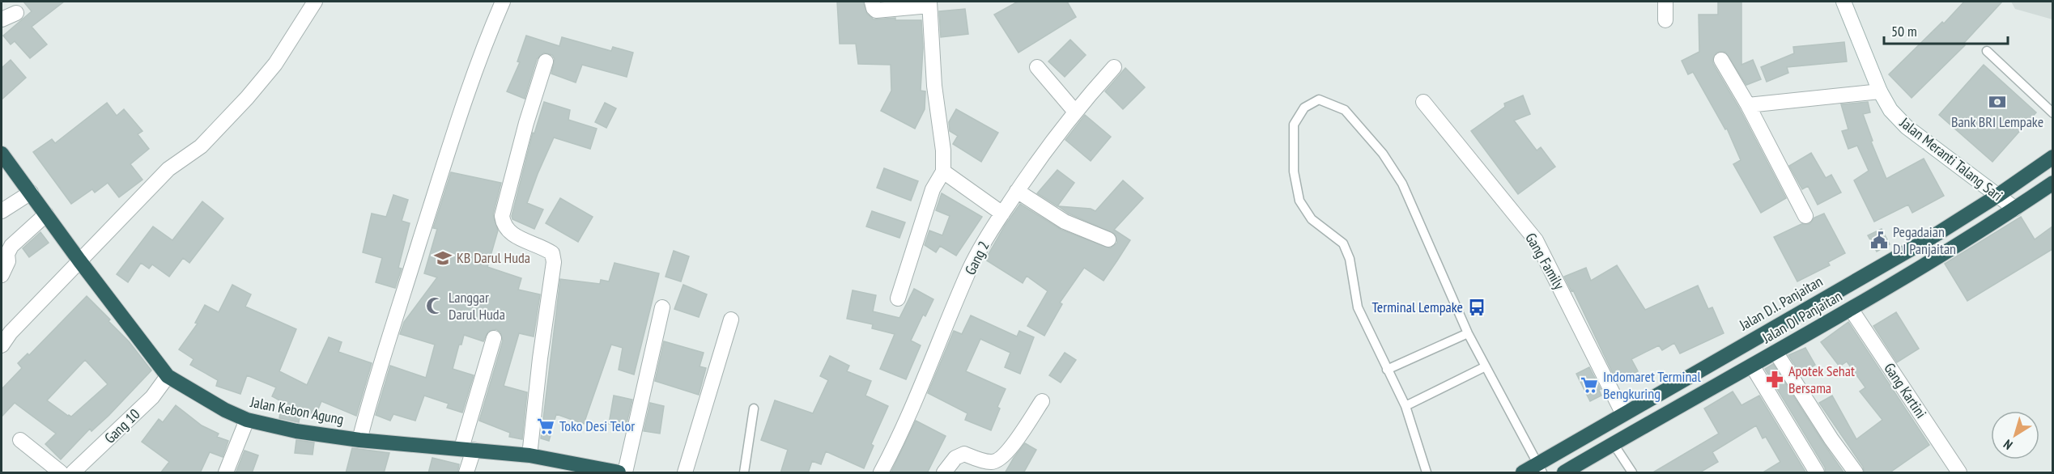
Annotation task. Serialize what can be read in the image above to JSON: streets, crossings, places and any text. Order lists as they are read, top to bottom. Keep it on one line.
{"streets":{"highway":["Jalan D.I. Panjaitan","Jalan DI Panjaitan","Jalan Kebon Agung"],"street":["Jalan Meranti Talang Sari","Gang 2","Gang Family","Gang Kartini","Gang 10"]},"crossings":[["Jalan Meranti Talang Sari","Jalan D.I. Panjaitan"],["Jalan Meranti Talang Sari","Jalan DI Panjaitan"],["Gang Family","Jalan D.I. Panjaitan"],["Jalan DI Panjaitan","Gang Kartini"],["Jalan Kebon Agung","Gang 10"]],"places":{"bank":["Bank BRI Lempake"],"public building":["Pegadaian D.I Panjaitan"],"school or university":["KB Darul Huda"],"mosque":["Langgar Darul Huda"],"bus stop":["Terminal Lempake"],"pharmacy":["Apotek Sehat Bersama"],"supermarket":["Indomaret Terminal Bengkuring","Toko Desi Telor"]},"scale_bar":"50 m","north":"bottom left"}
